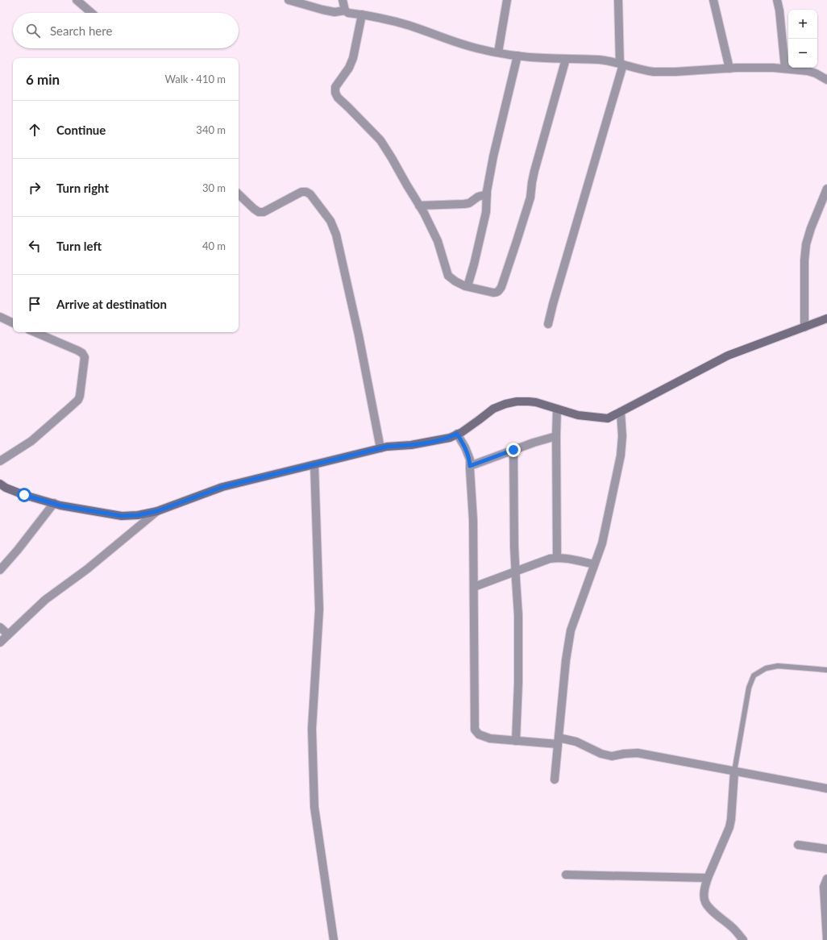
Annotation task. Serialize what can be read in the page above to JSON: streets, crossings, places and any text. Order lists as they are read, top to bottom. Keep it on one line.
{"page":{"map_buttons":["+","−"],"search":"Search here","heading":["6 min","Walk · 410 m"],"list":[["Continue","340 m"],["Turn right","30 m"],["Turn left","40 m"],"Arrive at destination"]}}
